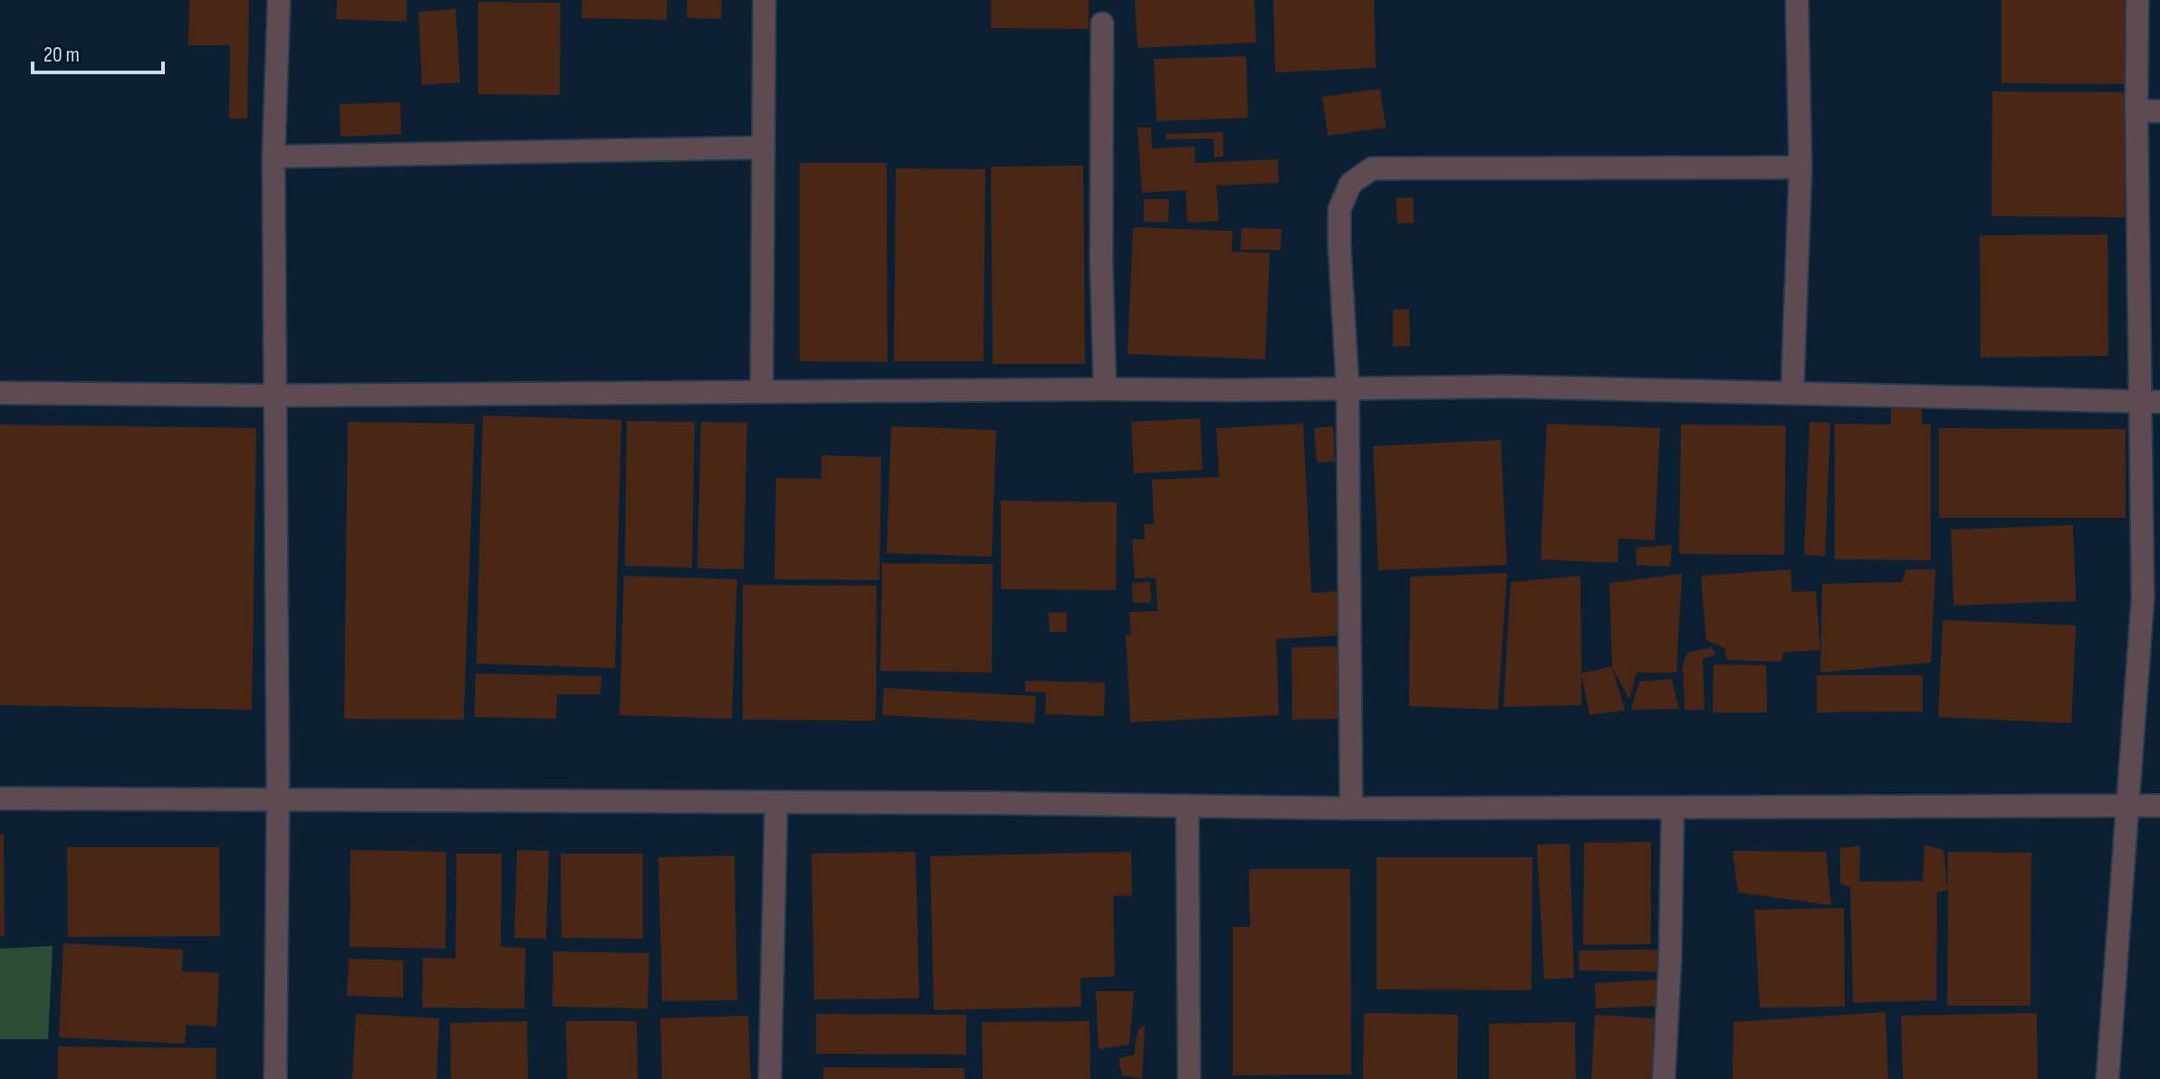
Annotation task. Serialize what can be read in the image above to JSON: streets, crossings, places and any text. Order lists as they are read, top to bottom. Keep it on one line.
{"scale_bar":"20 m"}
